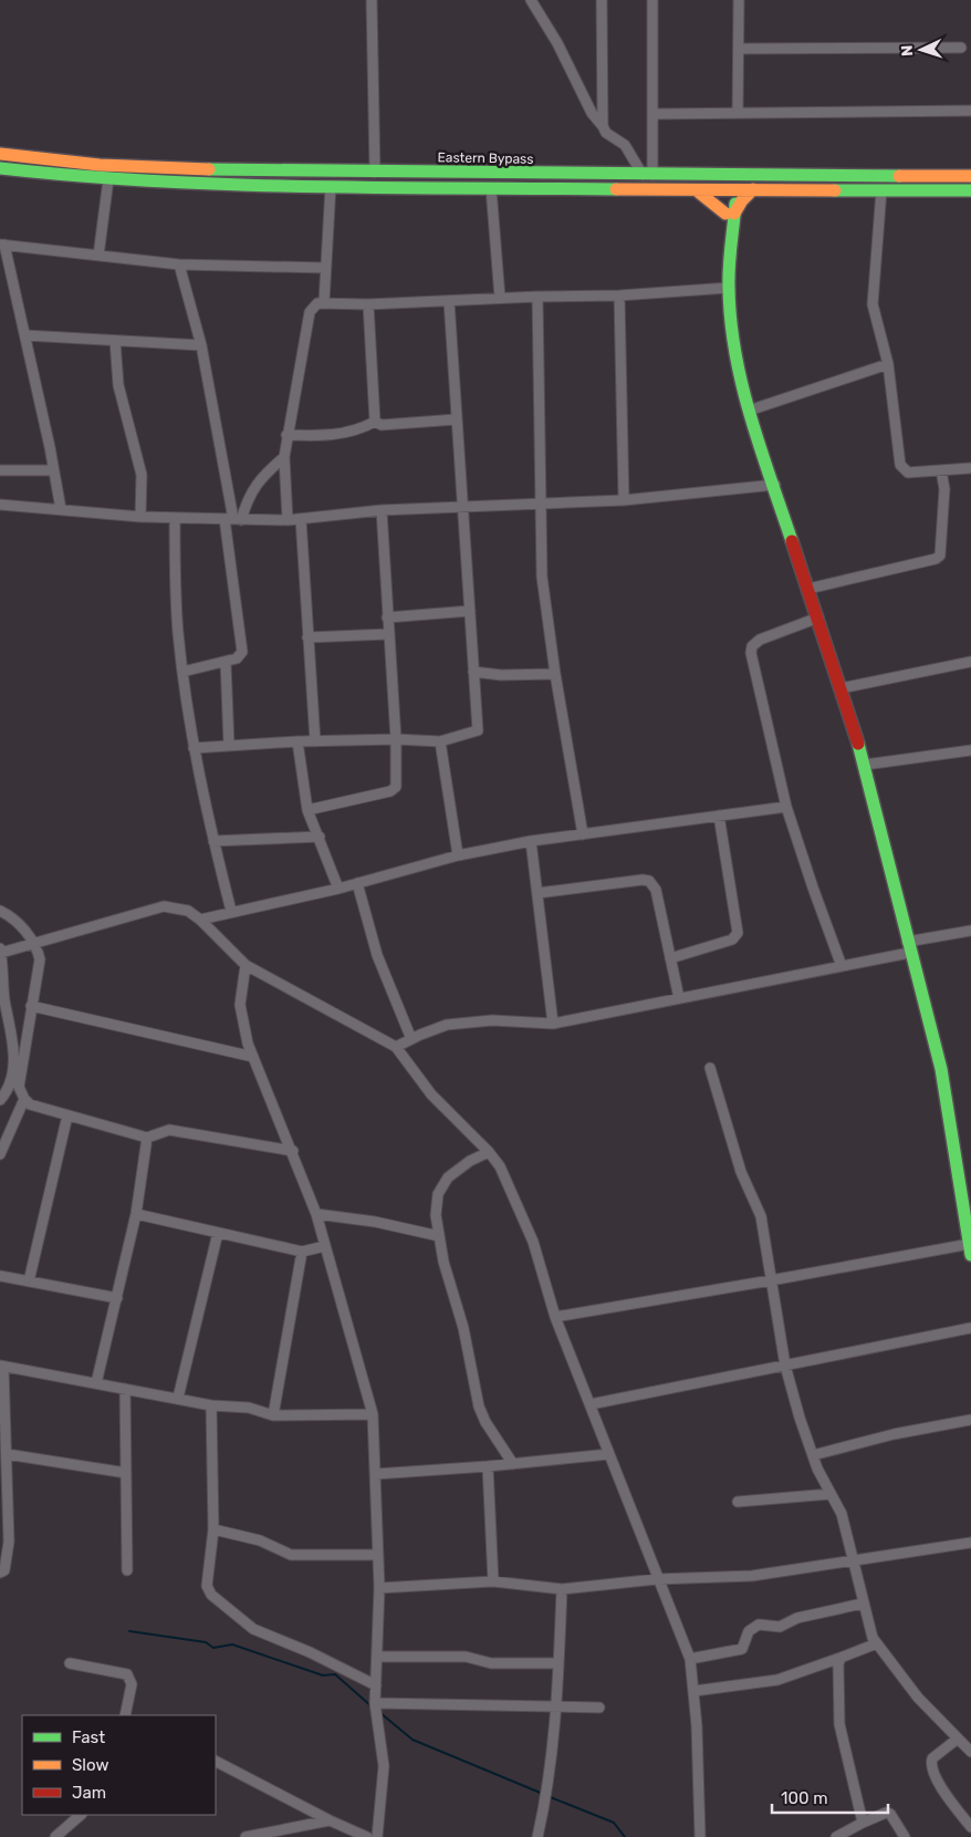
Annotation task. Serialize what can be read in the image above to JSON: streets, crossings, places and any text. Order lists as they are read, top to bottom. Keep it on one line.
{"streets":{"main road":["Eastern Bypass"]},"legend":["Fast","Slow","Jam"],"scale_bar":"100 m","north":"left"}
